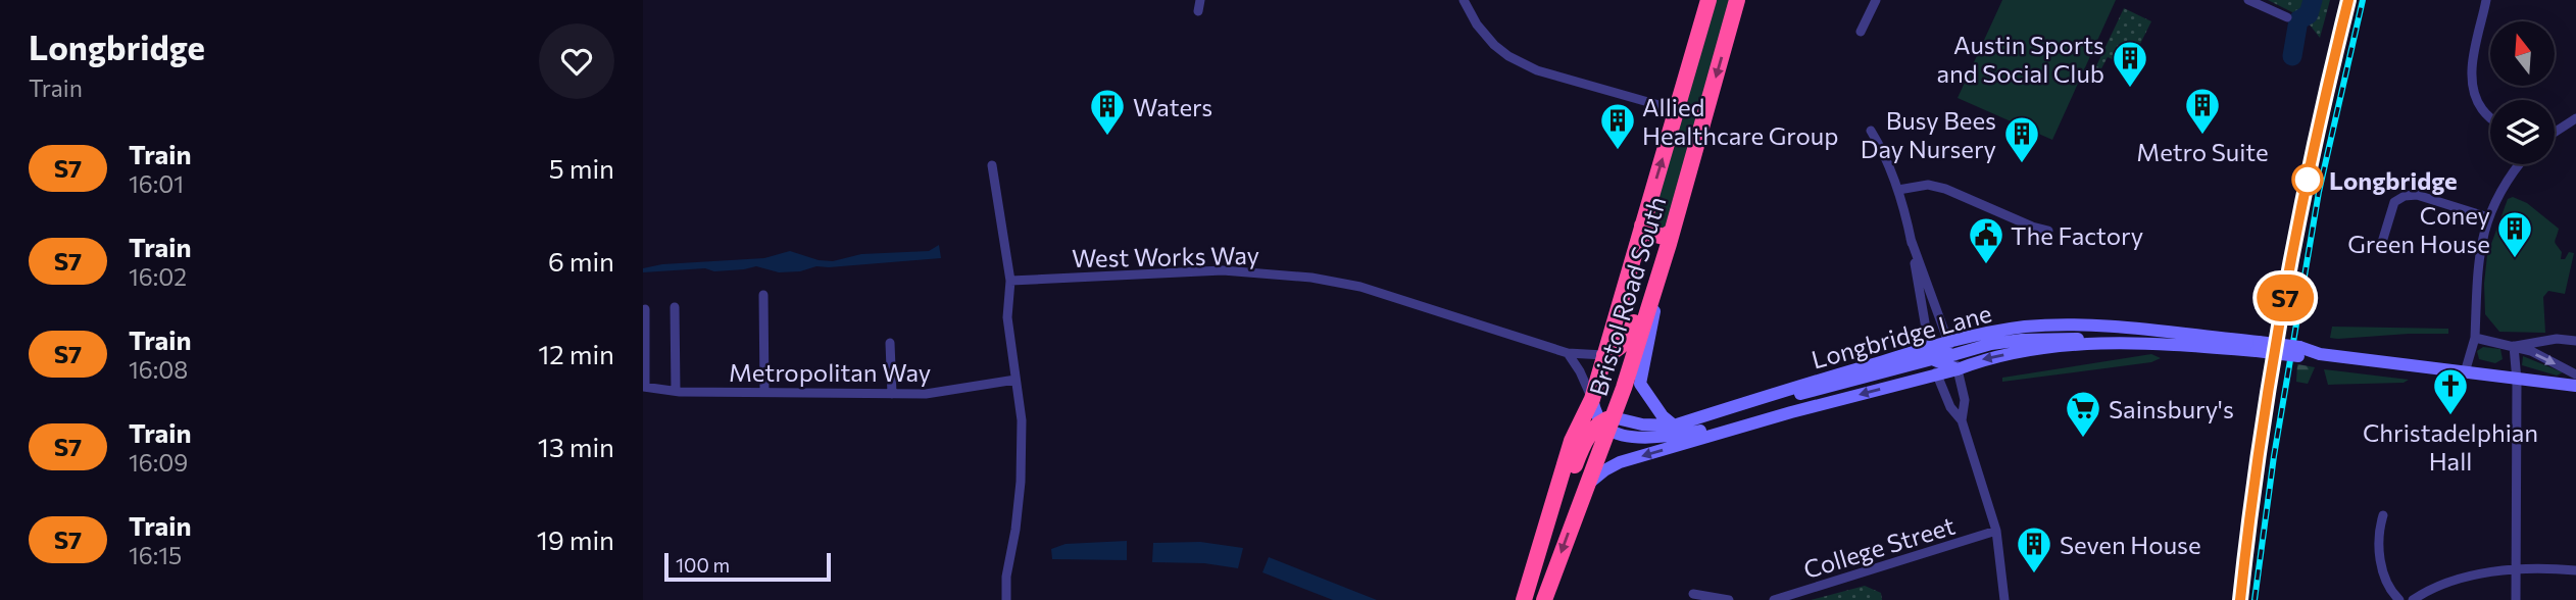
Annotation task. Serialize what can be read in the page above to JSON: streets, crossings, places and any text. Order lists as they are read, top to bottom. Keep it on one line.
{"streets":{"highway":["Bristol Road South"],"street":["West Works Way","Longbridge Lane","Metropolitan Way","College Street"]},"crossings":[["West Works Way","Bristol Road South"],["Bristol Road South","Longbridge Lane"]],"places":{"building":["Austin Sports and Social Club","Metro Suite","Waters","Allied Healthcare Group","Busy Bees Day Nursery","Coney Green House","Seven House"],"other":["Longbridge"],"public building":["The Factory"],"church":["Christadelphian Hall"],"supermarket":["Sainsbury's"]},"scale_bar":"100 m","north":"top","page":{"heading":["Longbridge","Train"],"on_map":"S7","list":[{"mark":"S7","name":"Train","note":"16:01","value":"5 min"},{"mark":"S7","name":"Train","note":"16:02","value":"6 min"},{"mark":"S7","name":"Train","note":"16:08","value":"12 min"},{"mark":"S7","name":"Train","note":"16:09","value":"13 min"},{"mark":"S7","name":"Train","note":"16:15","value":"19 min"}],"scale":"100 m"}}
